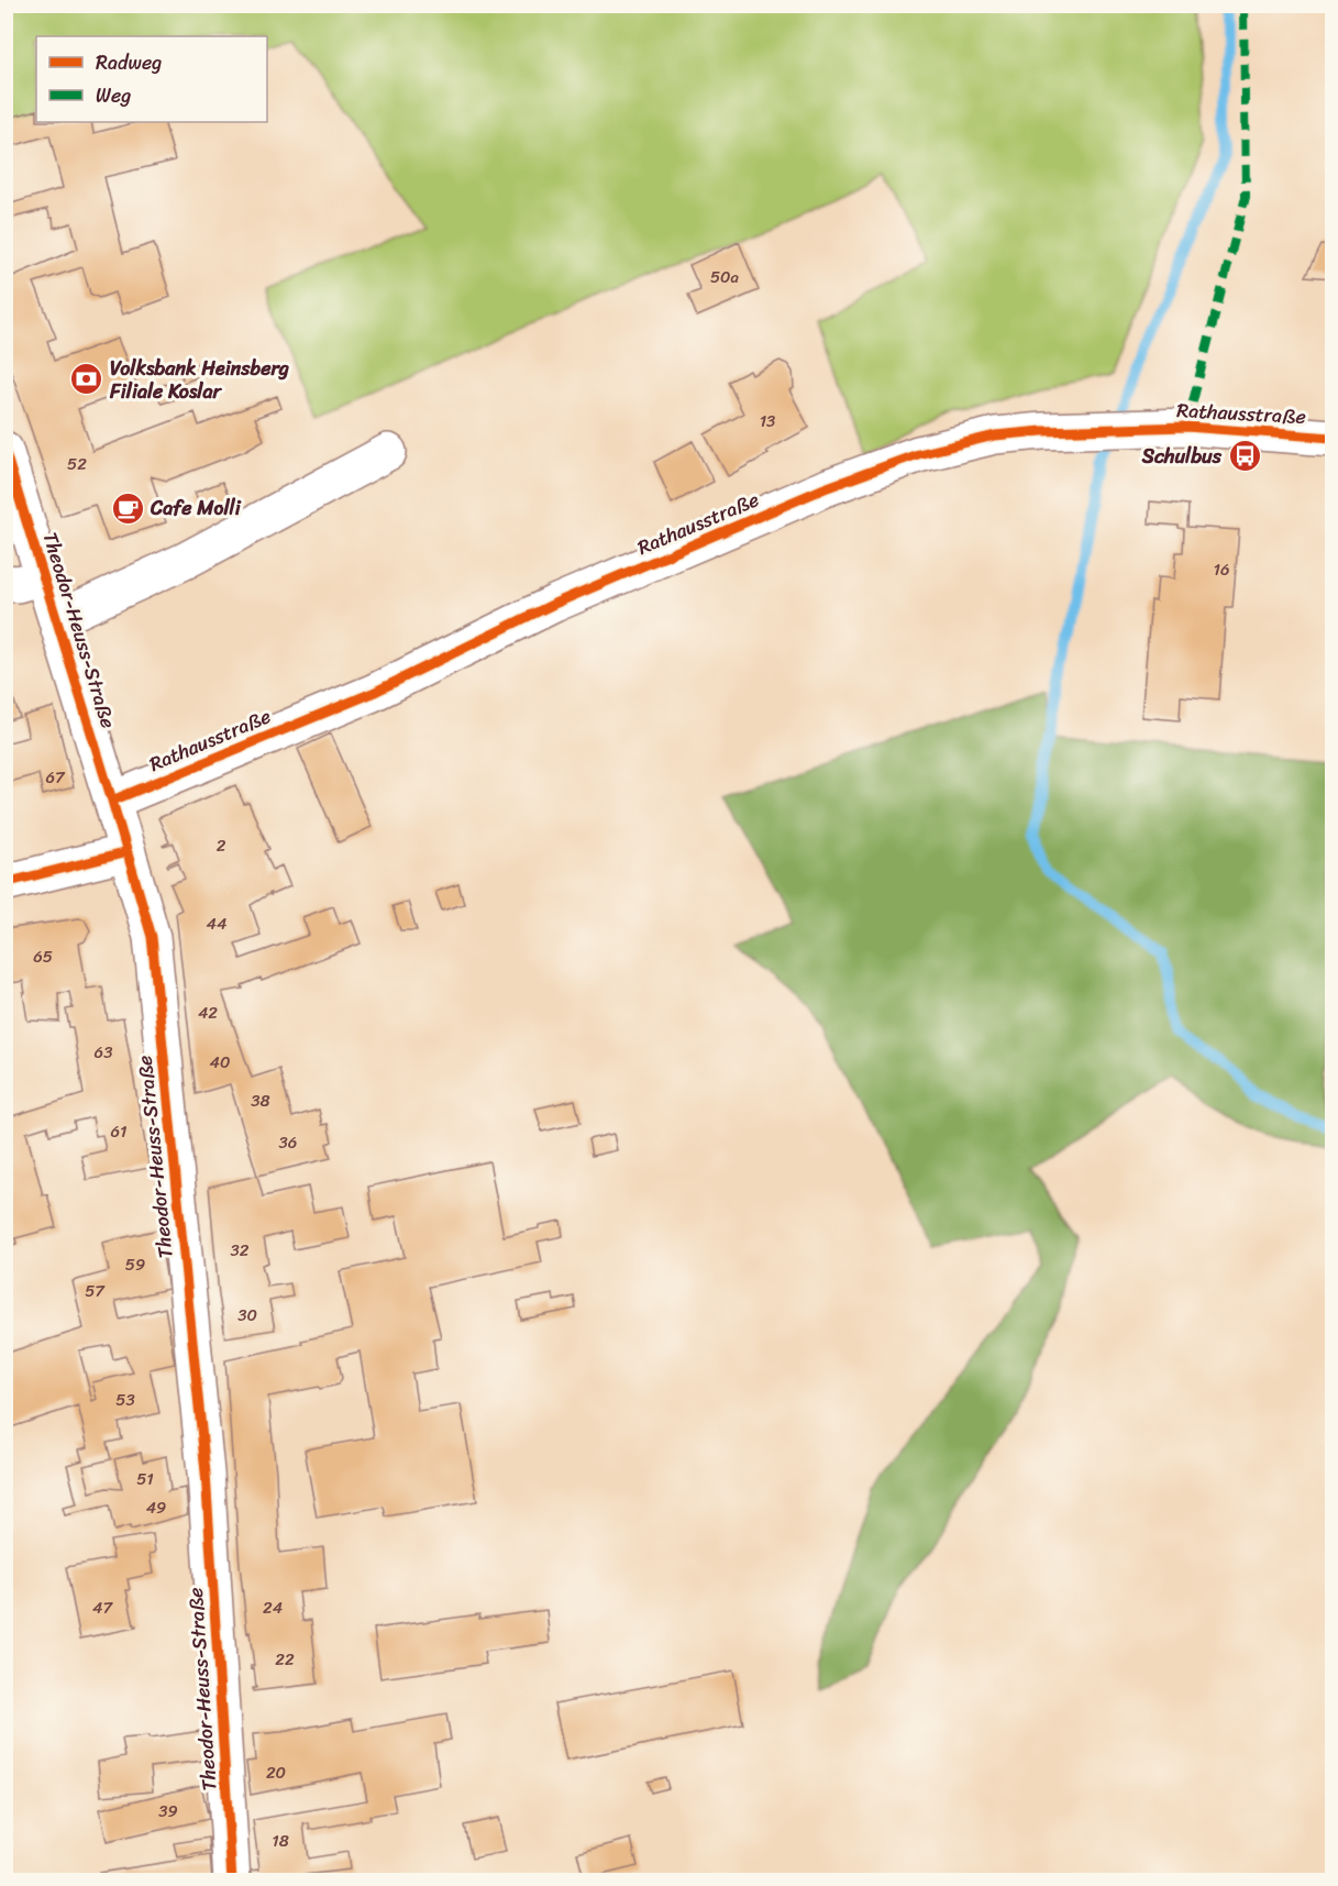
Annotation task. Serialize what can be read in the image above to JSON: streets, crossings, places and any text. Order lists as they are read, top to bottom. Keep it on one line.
{"streets":{"street":["Rathausstraße","Theodor-Heuss-Straße"]},"crossings":[["Rathausstraße","Theodor-Heuss-Straße"]],"places":{"bank":["Volksbank Heinsberg Filiale Koslar"],"bus stop":["Schulbus"],"cafe":["Cafe Molli"]},"house_numbers":["50a","13","52","16","67","2","44","65","42","63","40","38","61","36","32","59","57","30","53","51","49","47","24","22","20","39","18"],"legend":["Radweg","Weg"]}
